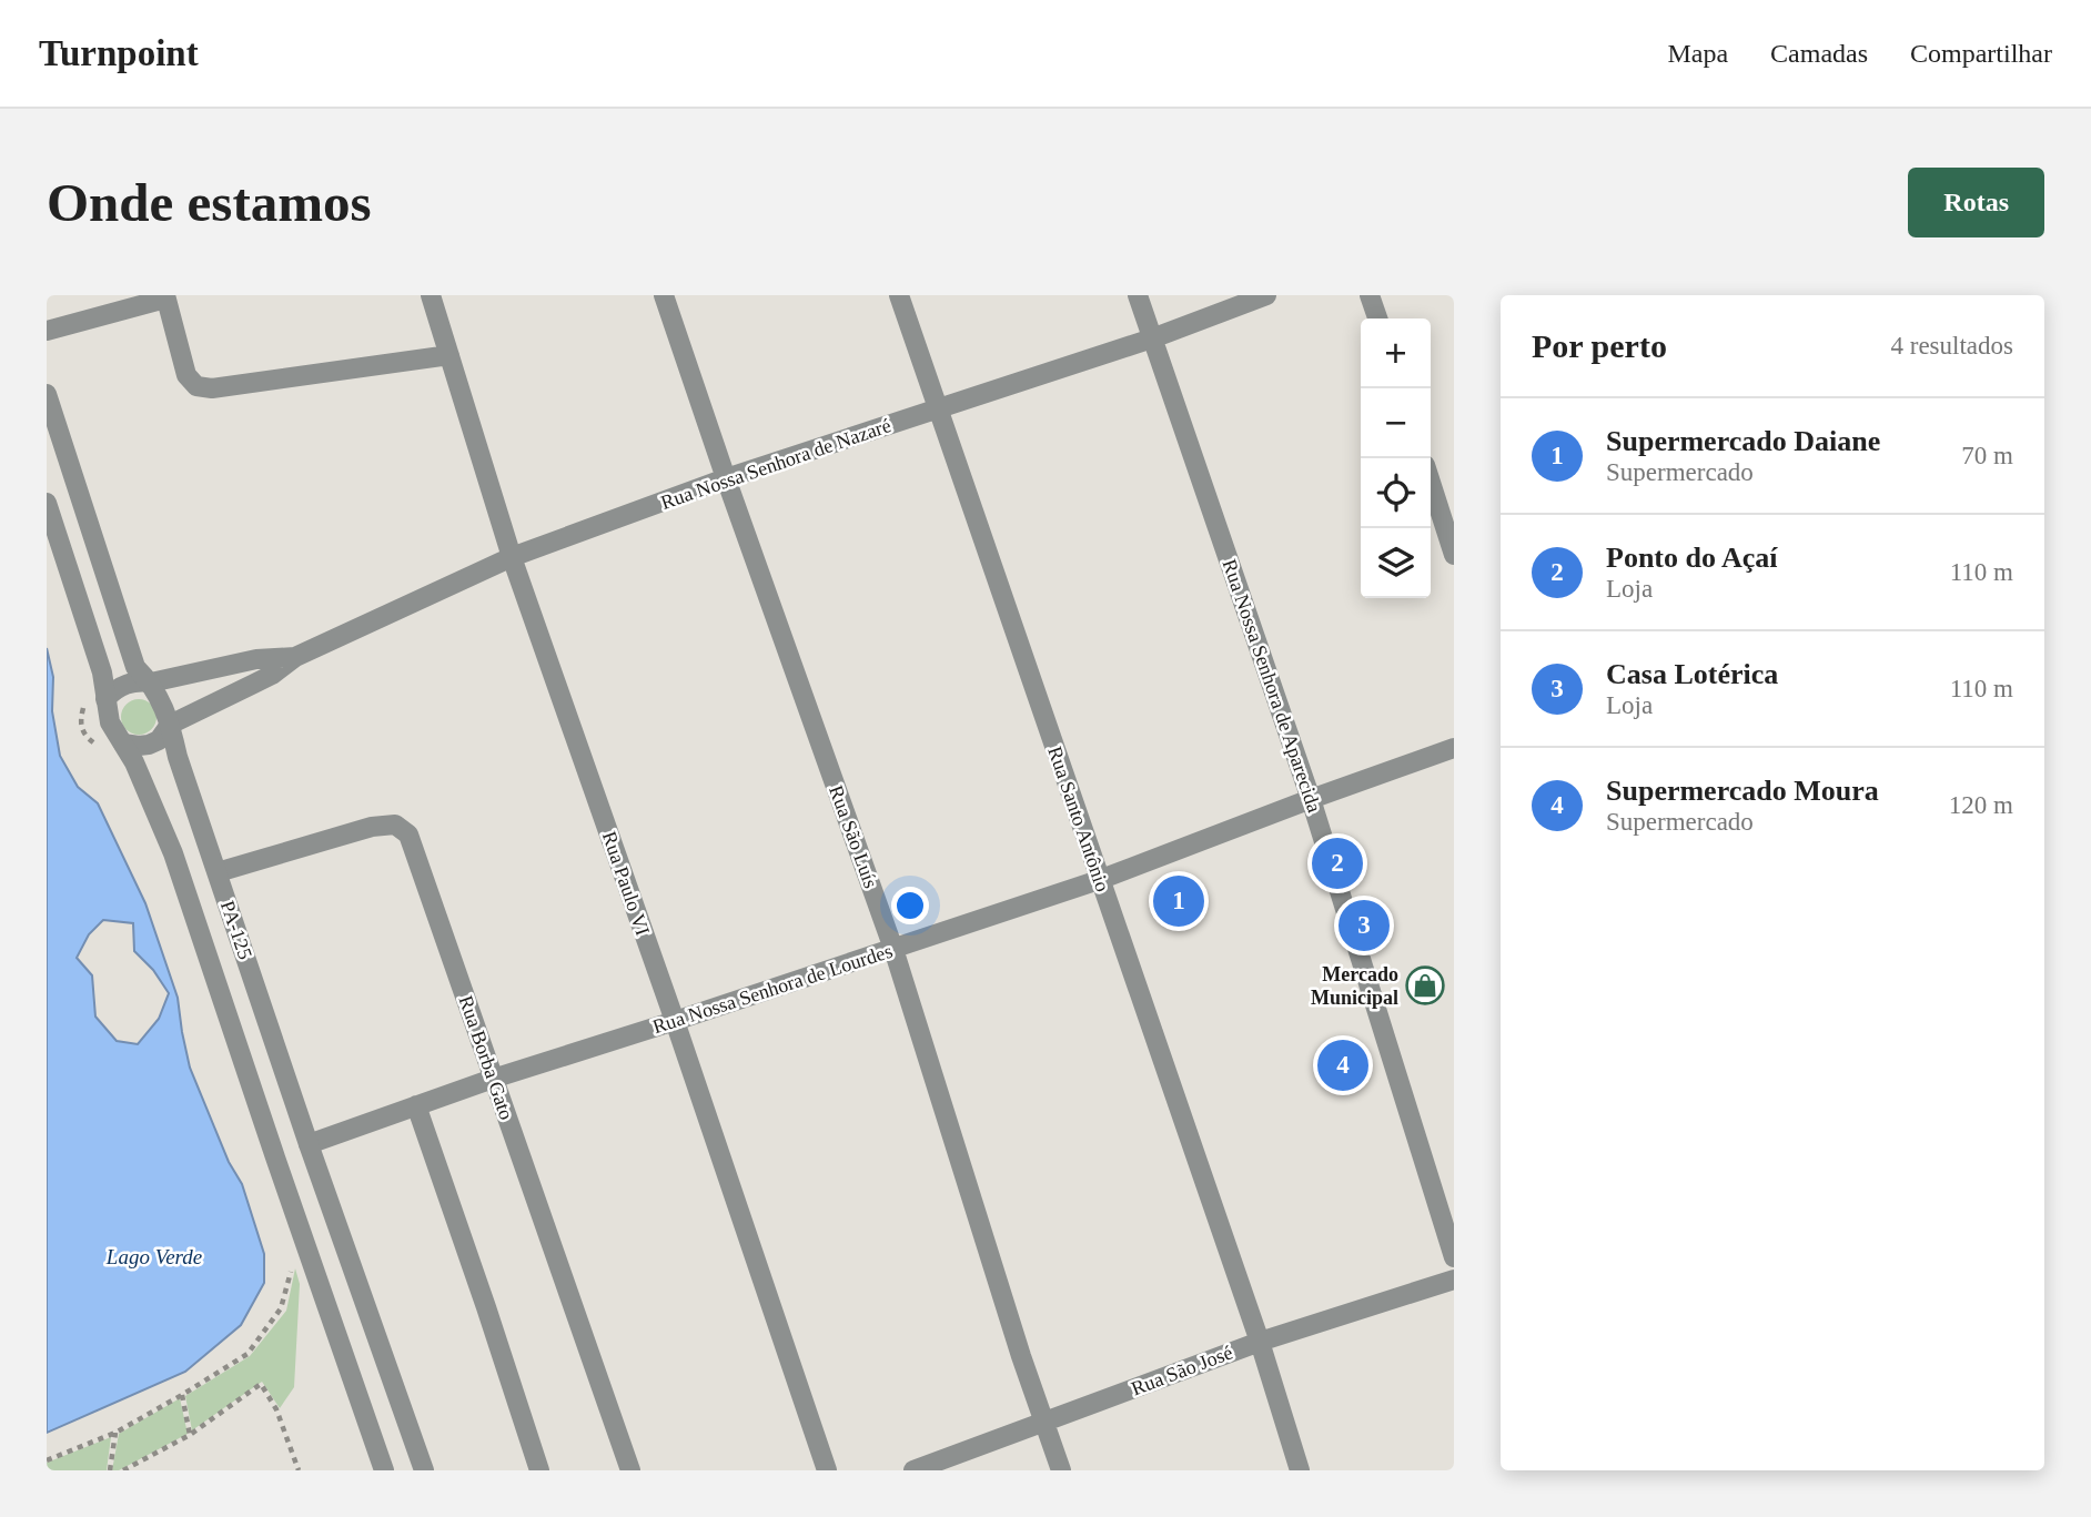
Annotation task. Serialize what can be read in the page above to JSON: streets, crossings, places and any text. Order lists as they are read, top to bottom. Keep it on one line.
{"streets":{"street":["Rua Nossa Senhora de Nazaré","Rua Nossa Senhora de Aparecida","Rua Santo Antônio","Rua São Luís","Rua Paulo VI","PA-125","Rua Nossa Senhora de Lourdes","Rua Borba Gato","Rua São José"]},"crossings":[["Rua Nossa Senhora de Nazaré","Rua Nossa Senhora de Aparecida"],["Rua Nossa Senhora de Nazaré","Rua Santo Antônio"],["Rua Nossa Senhora de Nazaré","Rua São Luís"],["Rua Nossa Senhora de Nazaré","Rua Paulo VI"],["Rua Nossa Senhora de Nazaré","PA-125"],["Rua Nossa Senhora de Aparecida","Rua Nossa Senhora de Lourdes"],["Rua Santo Antônio","Rua Nossa Senhora de Lourdes"],["Rua Santo Antônio","Rua São José"],["Rua São Luís","Rua Nossa Senhora de Lourdes"],["Rua São Luís","Rua São José"],["Rua Paulo VI","Rua Nossa Senhora de Lourdes"],["PA-125","Rua Nossa Senhora de Lourdes"],["PA-125","Rua Borba Gato"],["Rua Nossa Senhora de Lourdes","Rua Borba Gato"]],"water":["Lago Verde"],"places":{"shop":["Mercado Municipal"]},"page":{"header":"Turnpoint","nav":["Mapa","Camadas","Compartilhar"],"buttons":"Rotas","title":"Onde estamos","heading":["Por perto","4 resultados"],"map_buttons":["+","−"],"list":[{"mark":"1","name":"Supermercado Daiane","note":"Supermercado","value":"70 m"},{"mark":"2","name":"Ponto do Açaí","note":"Loja","value":"110 m"},{"mark":"3","name":"Casa Lotérica","note":"Loja","value":"110 m"},{"mark":"4","name":"Supermercado Moura","note":"Supermercado","value":"120 m"}],"pins":["2","1","3","4"]}}
